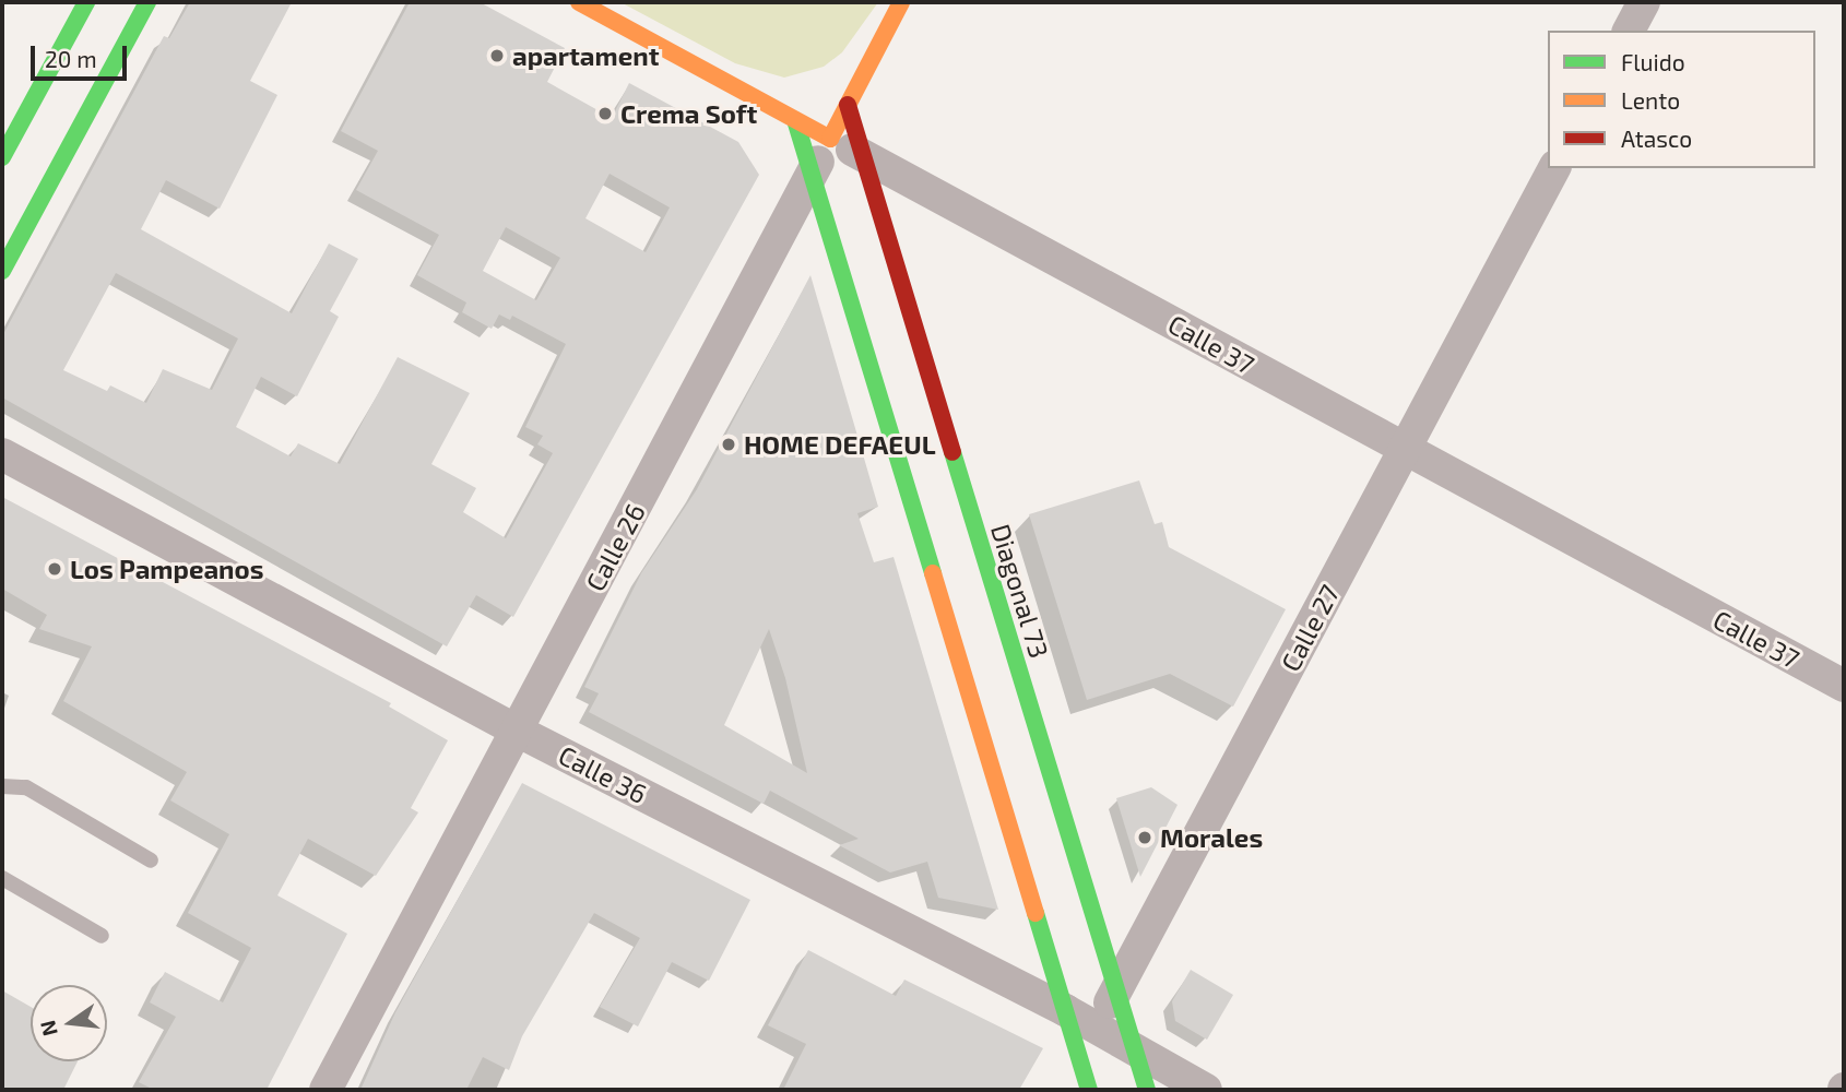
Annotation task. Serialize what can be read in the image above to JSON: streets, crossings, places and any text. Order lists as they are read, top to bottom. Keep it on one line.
{"streets":{"main road":["Calle 37","Calle 26","Diagonal 73"],"street":["Calle 27","Calle 36"]},"crossings":[["Calle 37","Calle 26"],["Calle 37","Diagonal 73"],["Calle 37","Calle 27"],["Calle 26","Diagonal 73"],["Calle 26","Calle 36"],["Diagonal 73","Calle 27"],["Diagonal 73","Calle 36"],["Calle 27","Calle 36"]],"places":["apartament","Crema Soft","HOME DEFAEUL","Los Pampeanos","Morales"],"legend":["Fluido","Lento","Atasco"],"scale_bar":"20 m","north":"left"}
